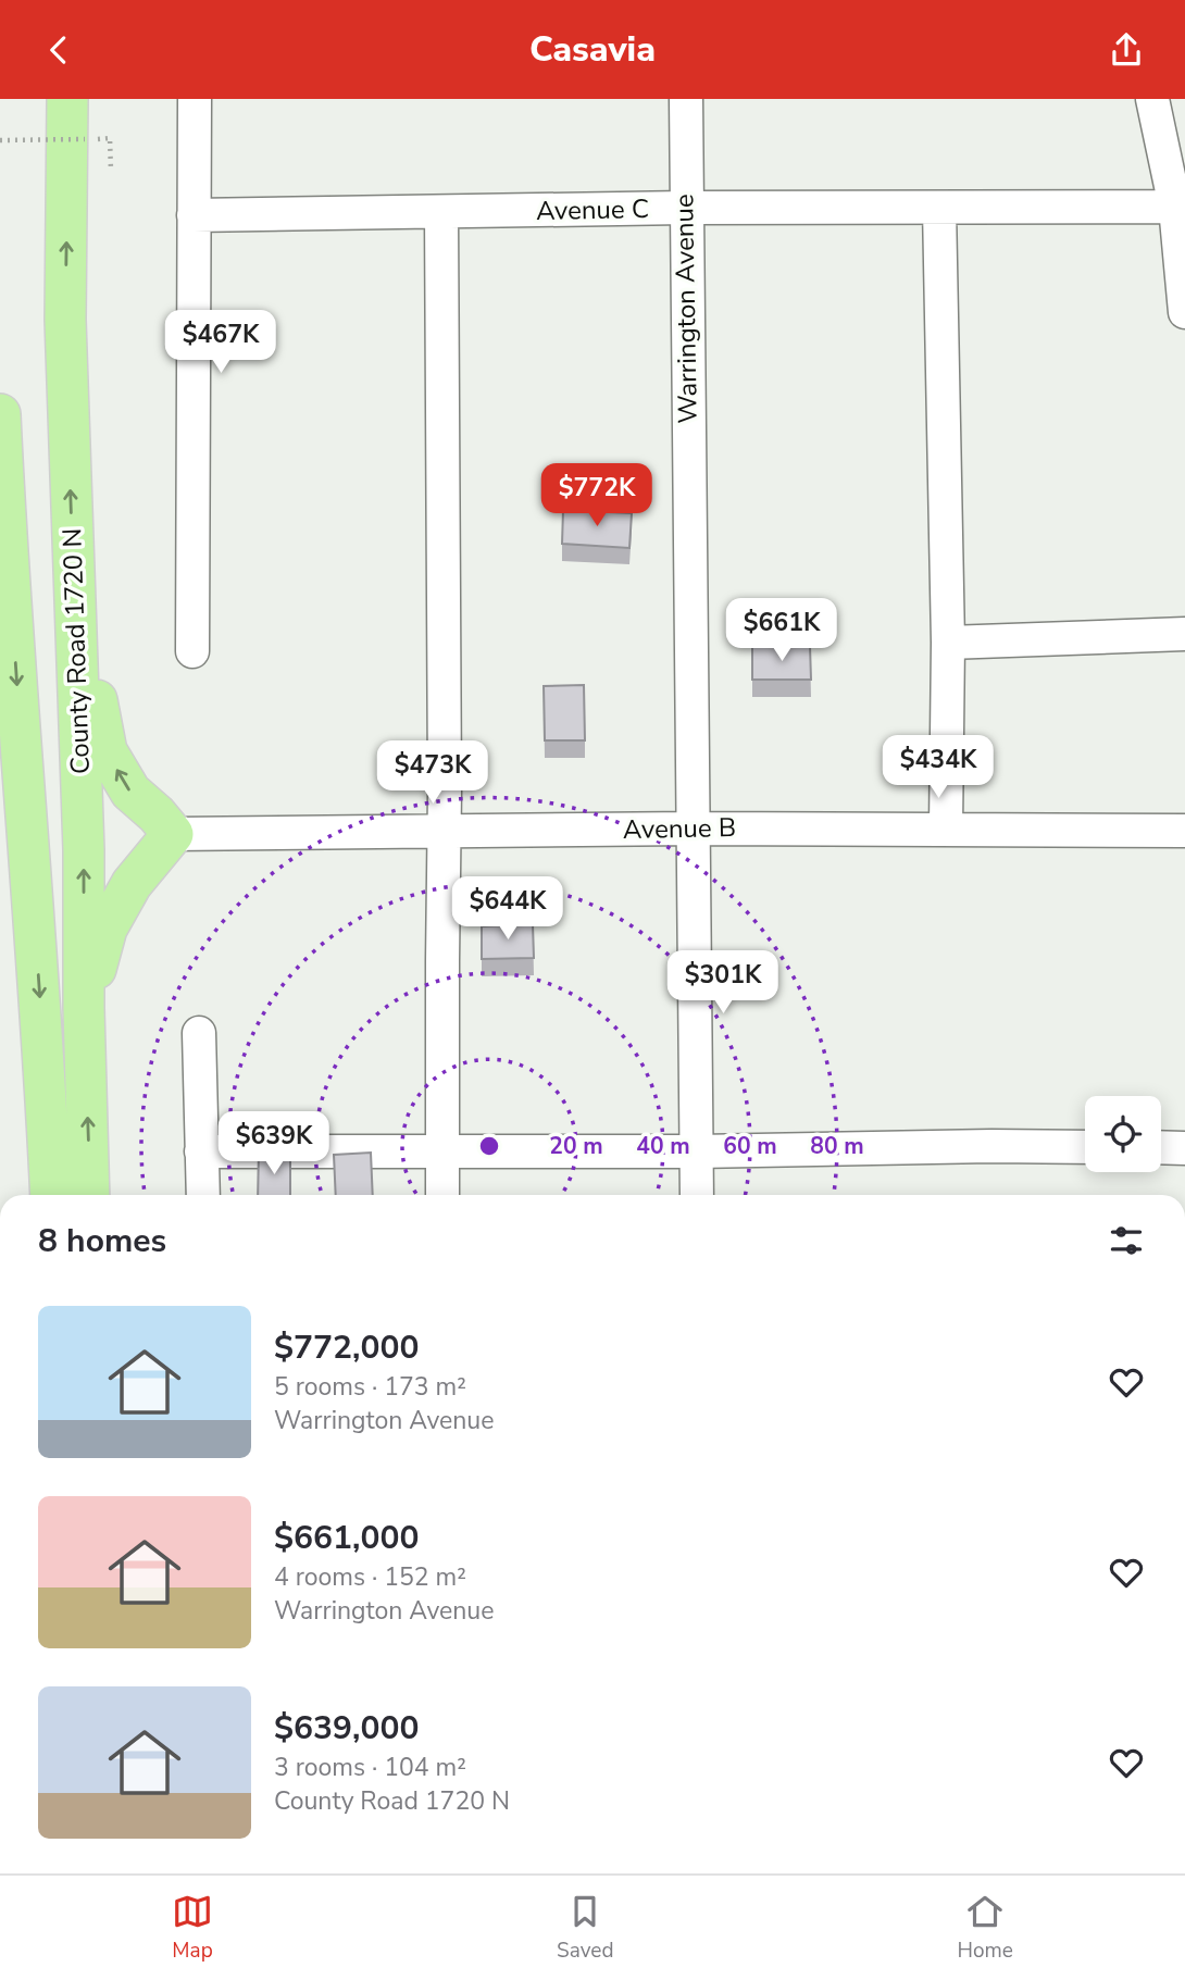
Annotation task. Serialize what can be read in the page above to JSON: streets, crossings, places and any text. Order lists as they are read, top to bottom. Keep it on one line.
{"streets":{"main road":["County Road 1720 N"],"street":["Avenue C","Warrington Avenue","Avenue B"]},"crossings":[["Avenue C","Warrington Avenue"],["Warrington Avenue","Avenue B"]],"page":{"header":"Casavia","price":["$467K","$772K","$661K","$434K","$473K","$644K","$301K","$639K"],"heading":"8 homes","list":[{"name":"$772,000","note":"5 rooms · 173 m² · Warrington Avenue"},{"name":"$661,000","note":"4 rooms · 152 m² · Warrington Avenue"},{"name":"$639,000","note":"3 rooms · 104 m² · County Road 1720 N"}],"tabs":["Map","Saved","Home"]},"rings":["20 m","40 m","60 m","80 m"]}
